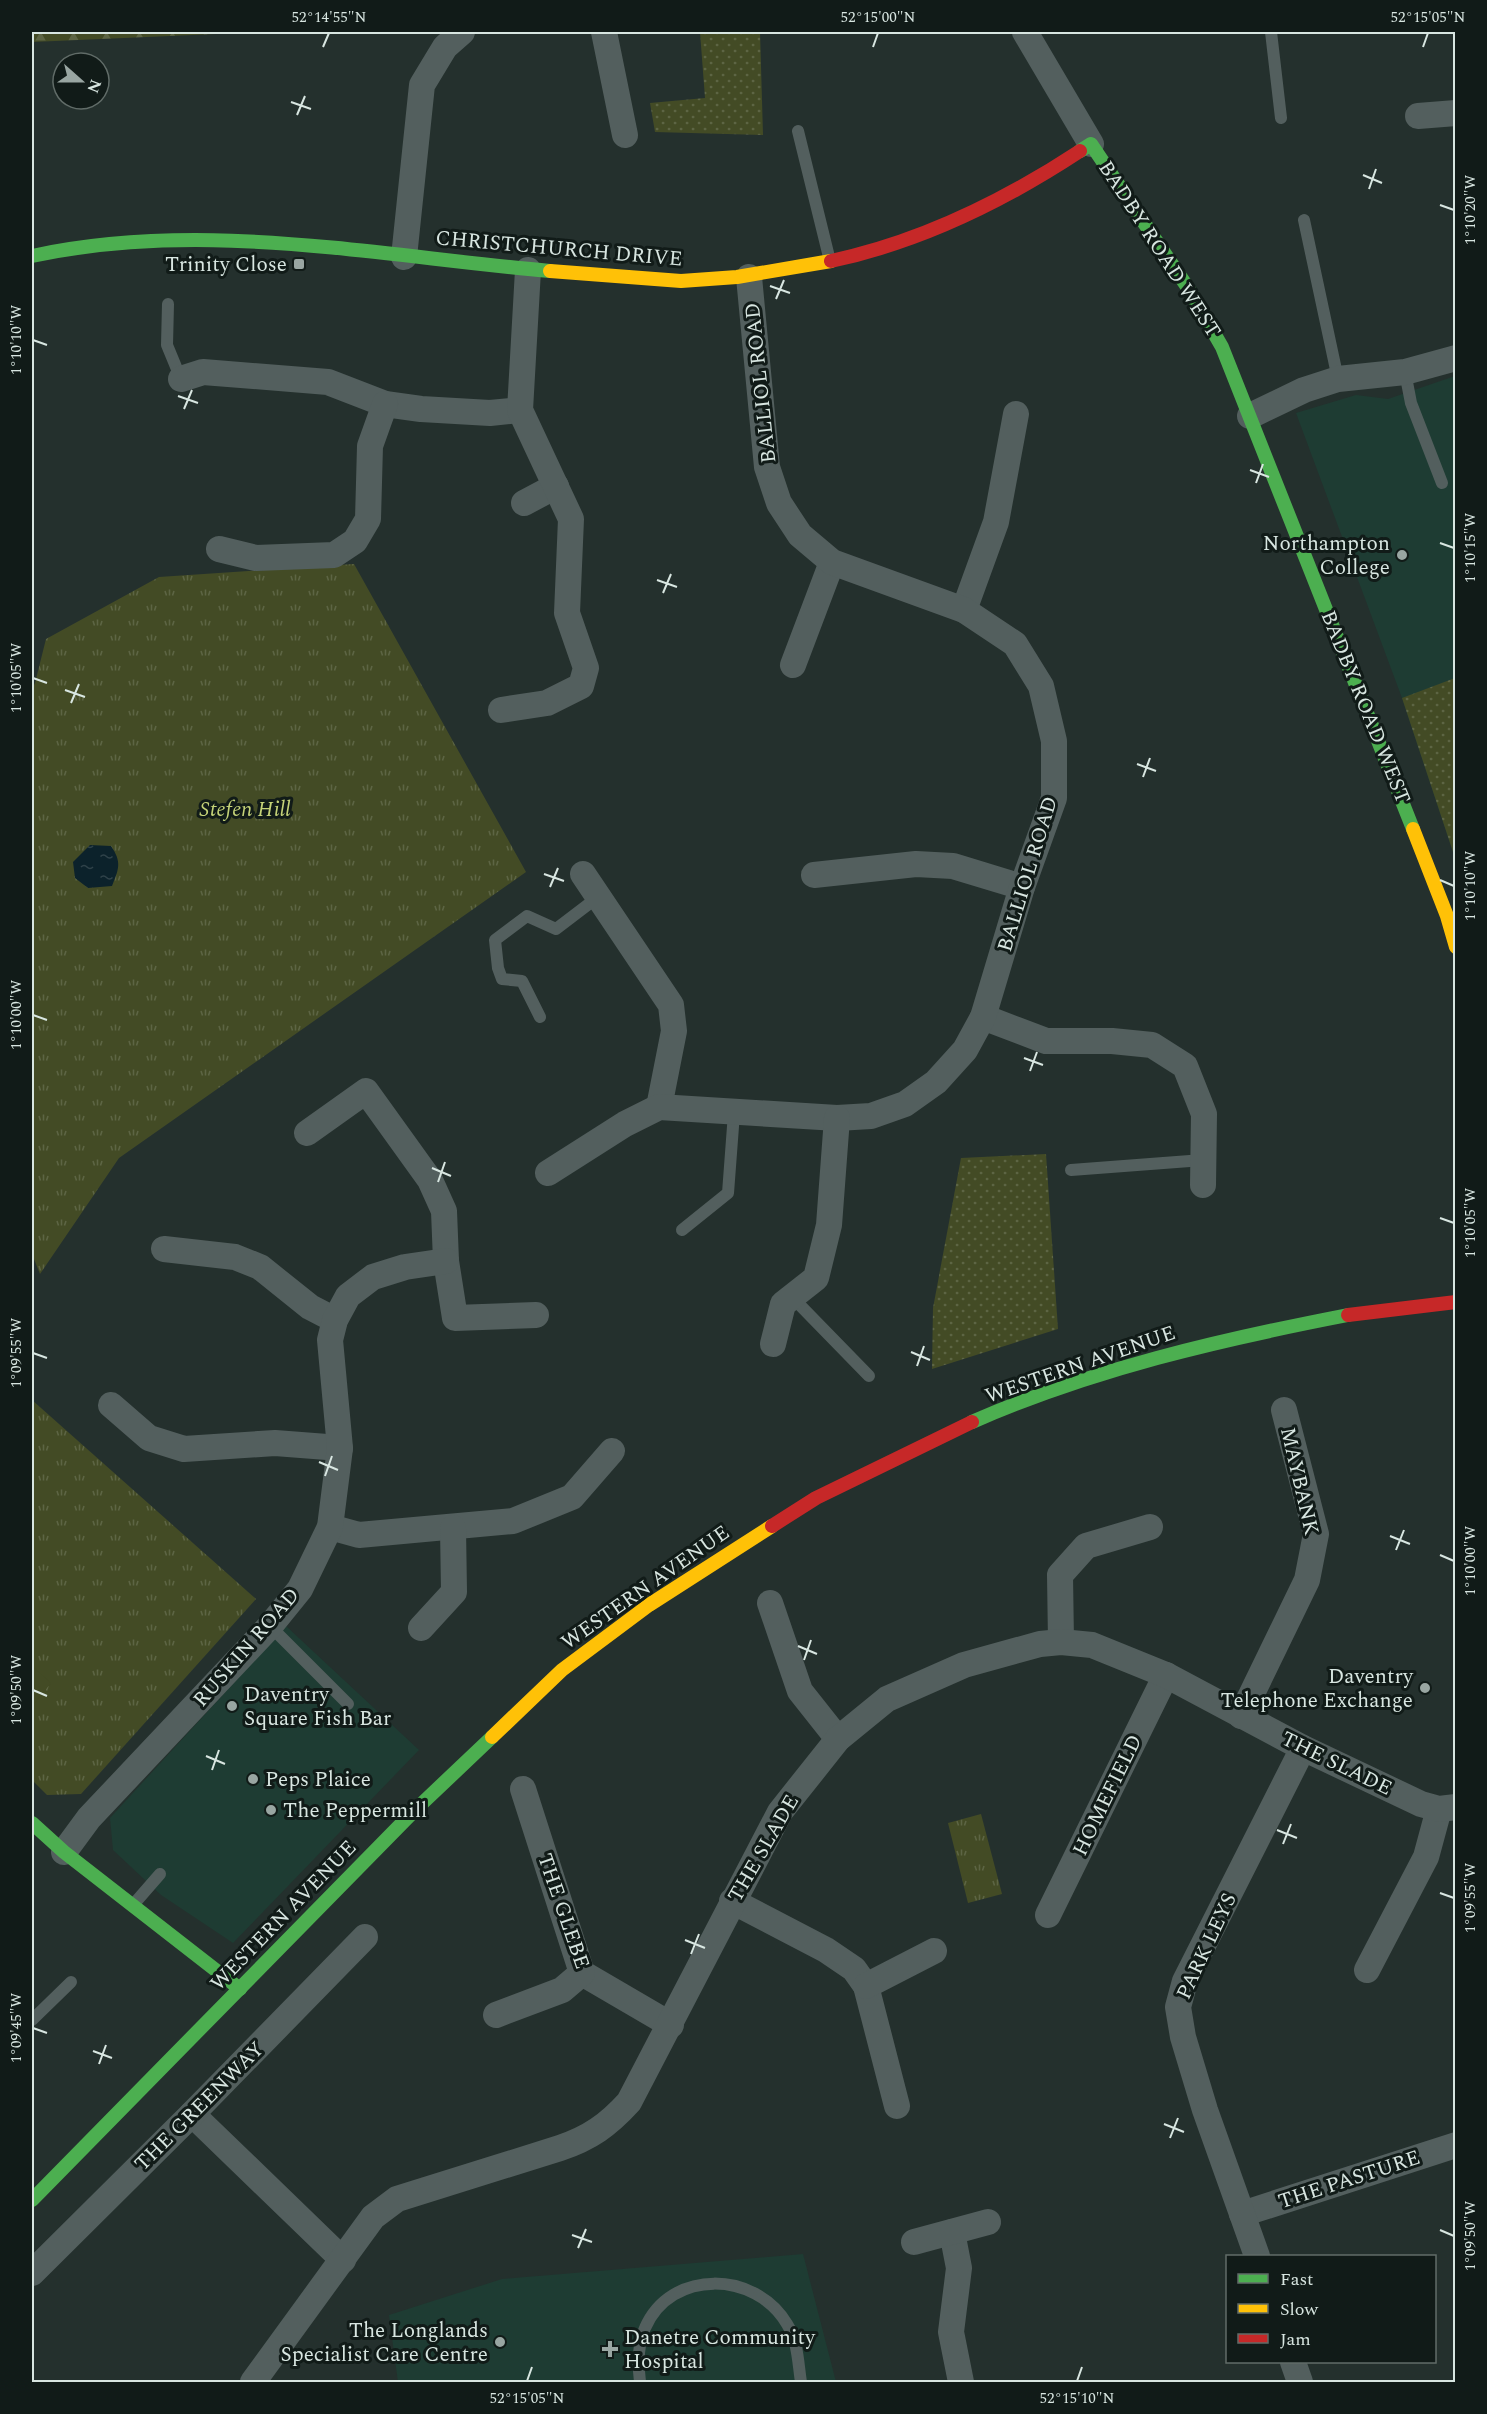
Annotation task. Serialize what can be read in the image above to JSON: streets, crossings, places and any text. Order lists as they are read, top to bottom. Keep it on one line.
{"streets":{"street":["CHRISTCHURCH DRIVE","BADBY ROAD WEST","BALLIOL ROAD","WESTERN AVENUE","MAYBANK","RUSKIN ROAD","THE SLADE","HOMEFIELD","THE GLEBE","PARK LEYS","THE GREENWAY","THE PASTURE"]},"crossings":[["CHRISTCHURCH DRIVE","BADBY ROAD WEST"],["CHRISTCHURCH DRIVE","BALLIOL ROAD"],["MAYBANK","THE SLADE"],["THE SLADE","HOMEFIELD"],["THE SLADE","THE GLEBE"],["THE SLADE","PARK LEYS"],["PARK LEYS","THE PASTURE"]],"parks":["Stefen Hill"],"places":{"transit":["Trinity Close"],"other":["Northampton College","Daventry Telephone Exchange","Daventry Square Fish Bar","Peps Plaice","The Peppermill","The Longlands Specialist Care Centre"],"health":["Danetre Community Hospital"]},"legend":["Fast","Slow","Jam"],"north":"right","coordinates":["52°14'55\"N","52°15'00\"N","52°15'05\"N","1°10'20\"W","1°10'10\"W","1°10'15\"W","1°10'05\"W","1°10'00\"W","1°09'55\"W","1°09'50\"W","1°09'45\"W","52°15'10\"N"]}
